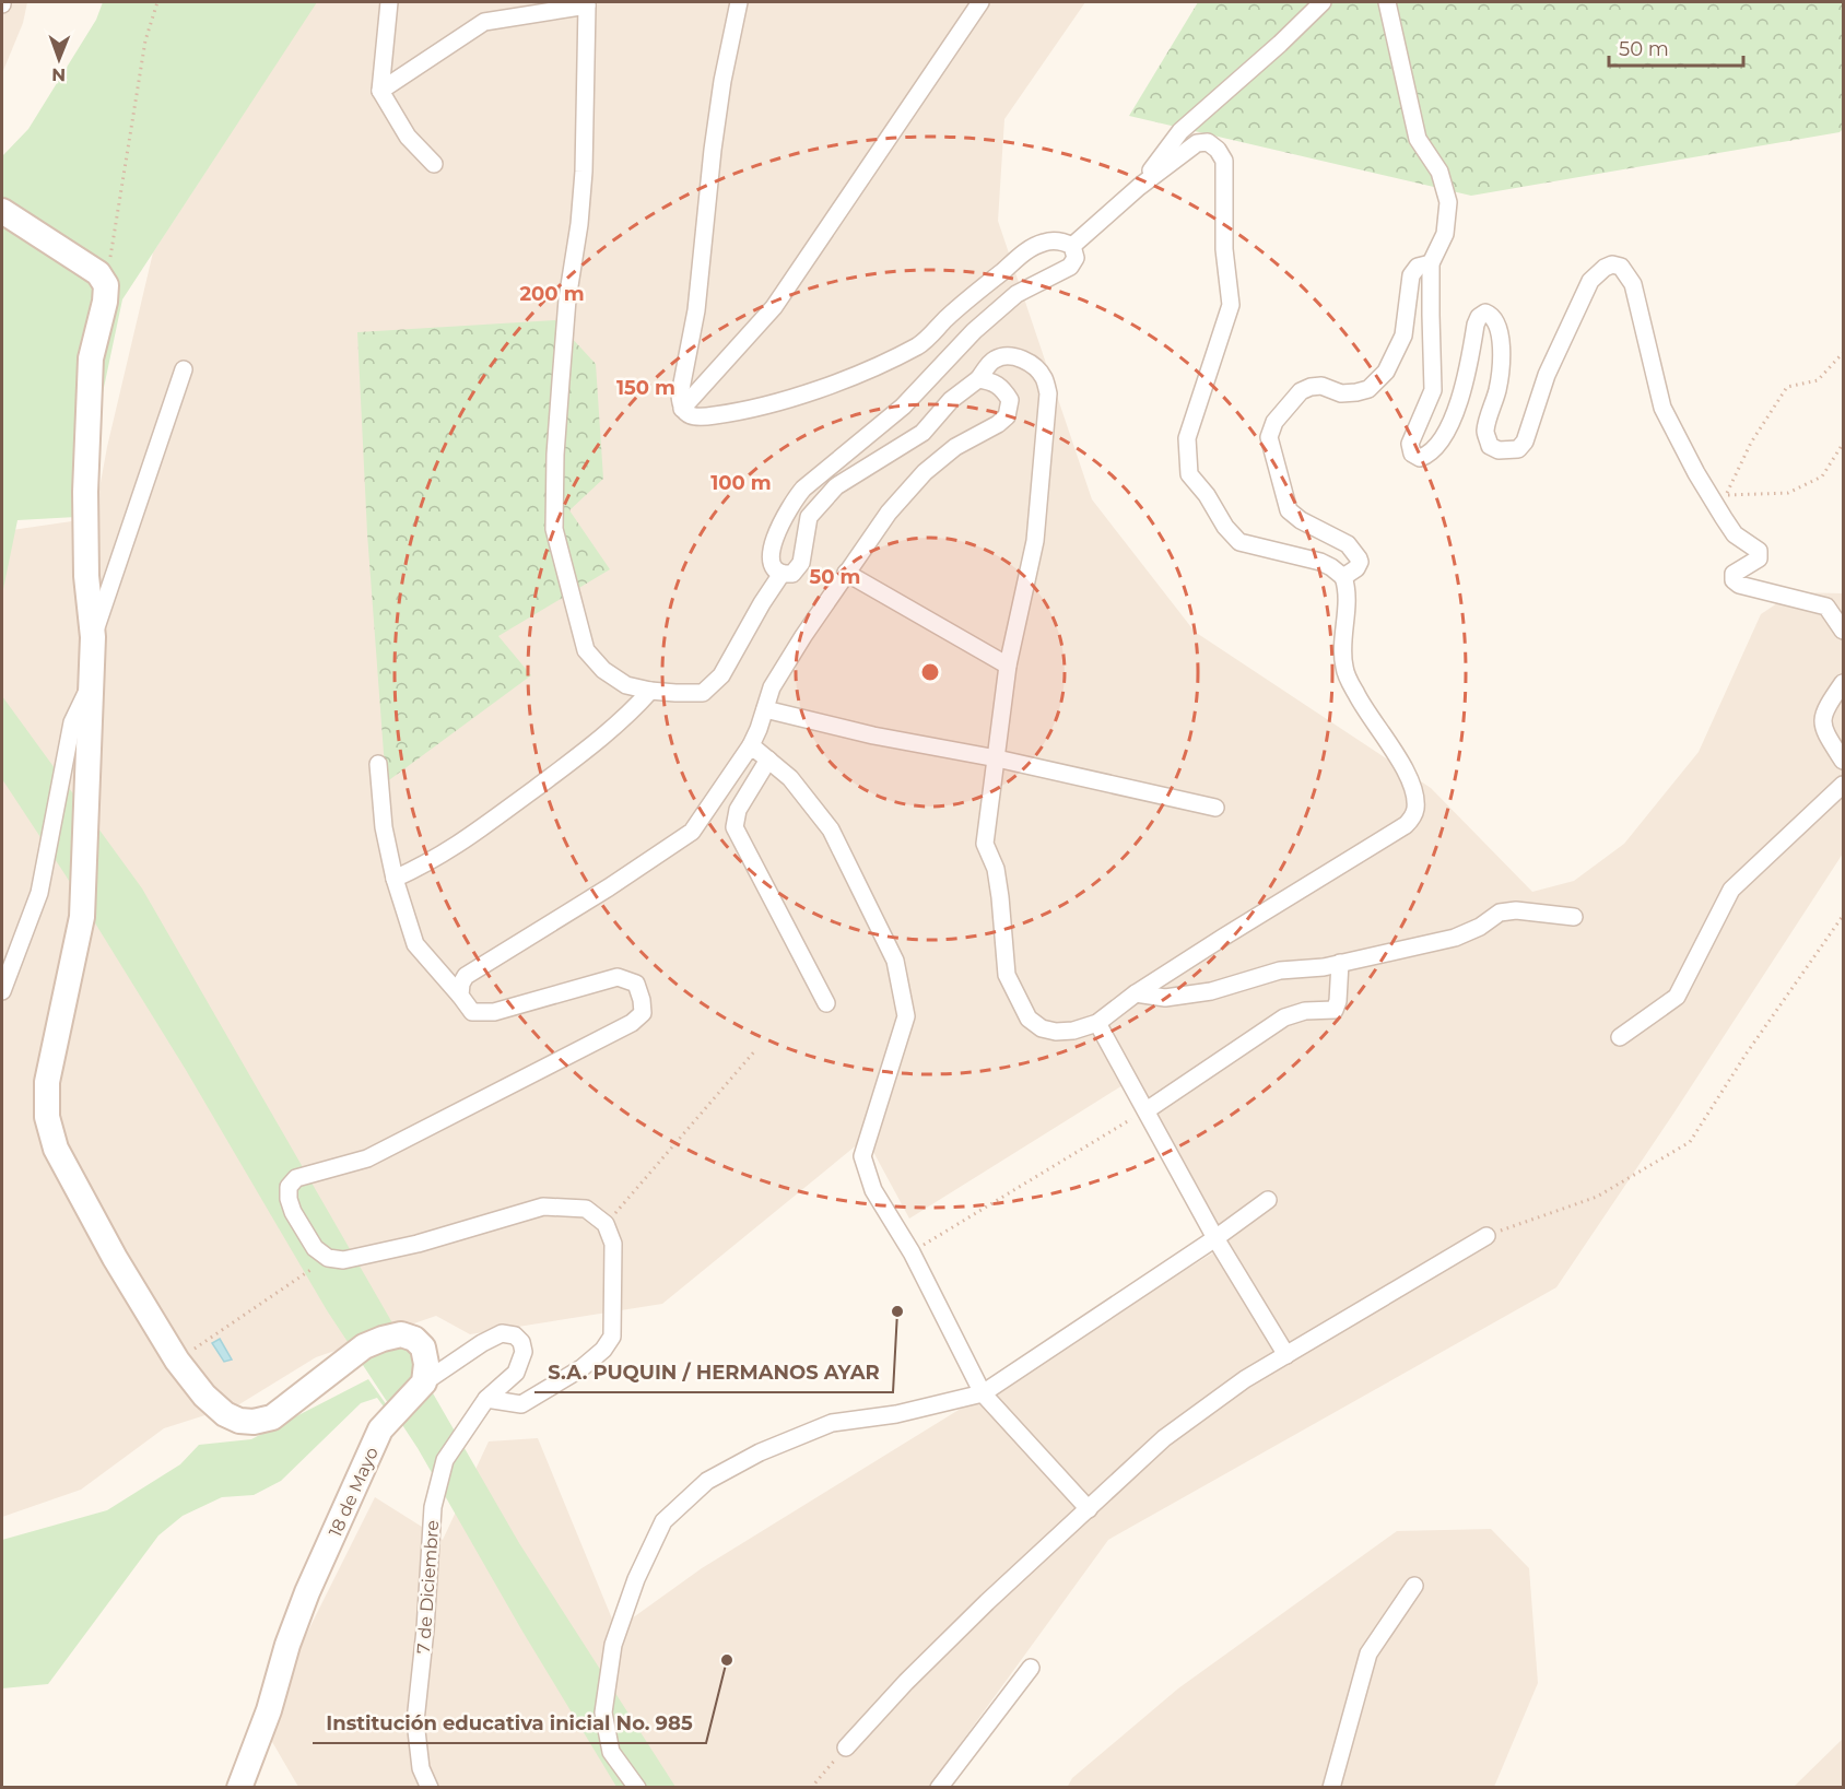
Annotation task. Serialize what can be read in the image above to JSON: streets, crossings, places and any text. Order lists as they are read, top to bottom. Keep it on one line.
{"streets":{"street":["18 de Mayo","7 de Diciembre"]},"crossings":[["18 de Mayo","7 de Diciembre"]],"places":["S.A. PUQUIN / HERMANOS AYAR","Institución educativa inicial No. 985"],"scale_bar":"50 m","north":"bottom","rings":["200 m","150 m","100 m","50 m"]}
